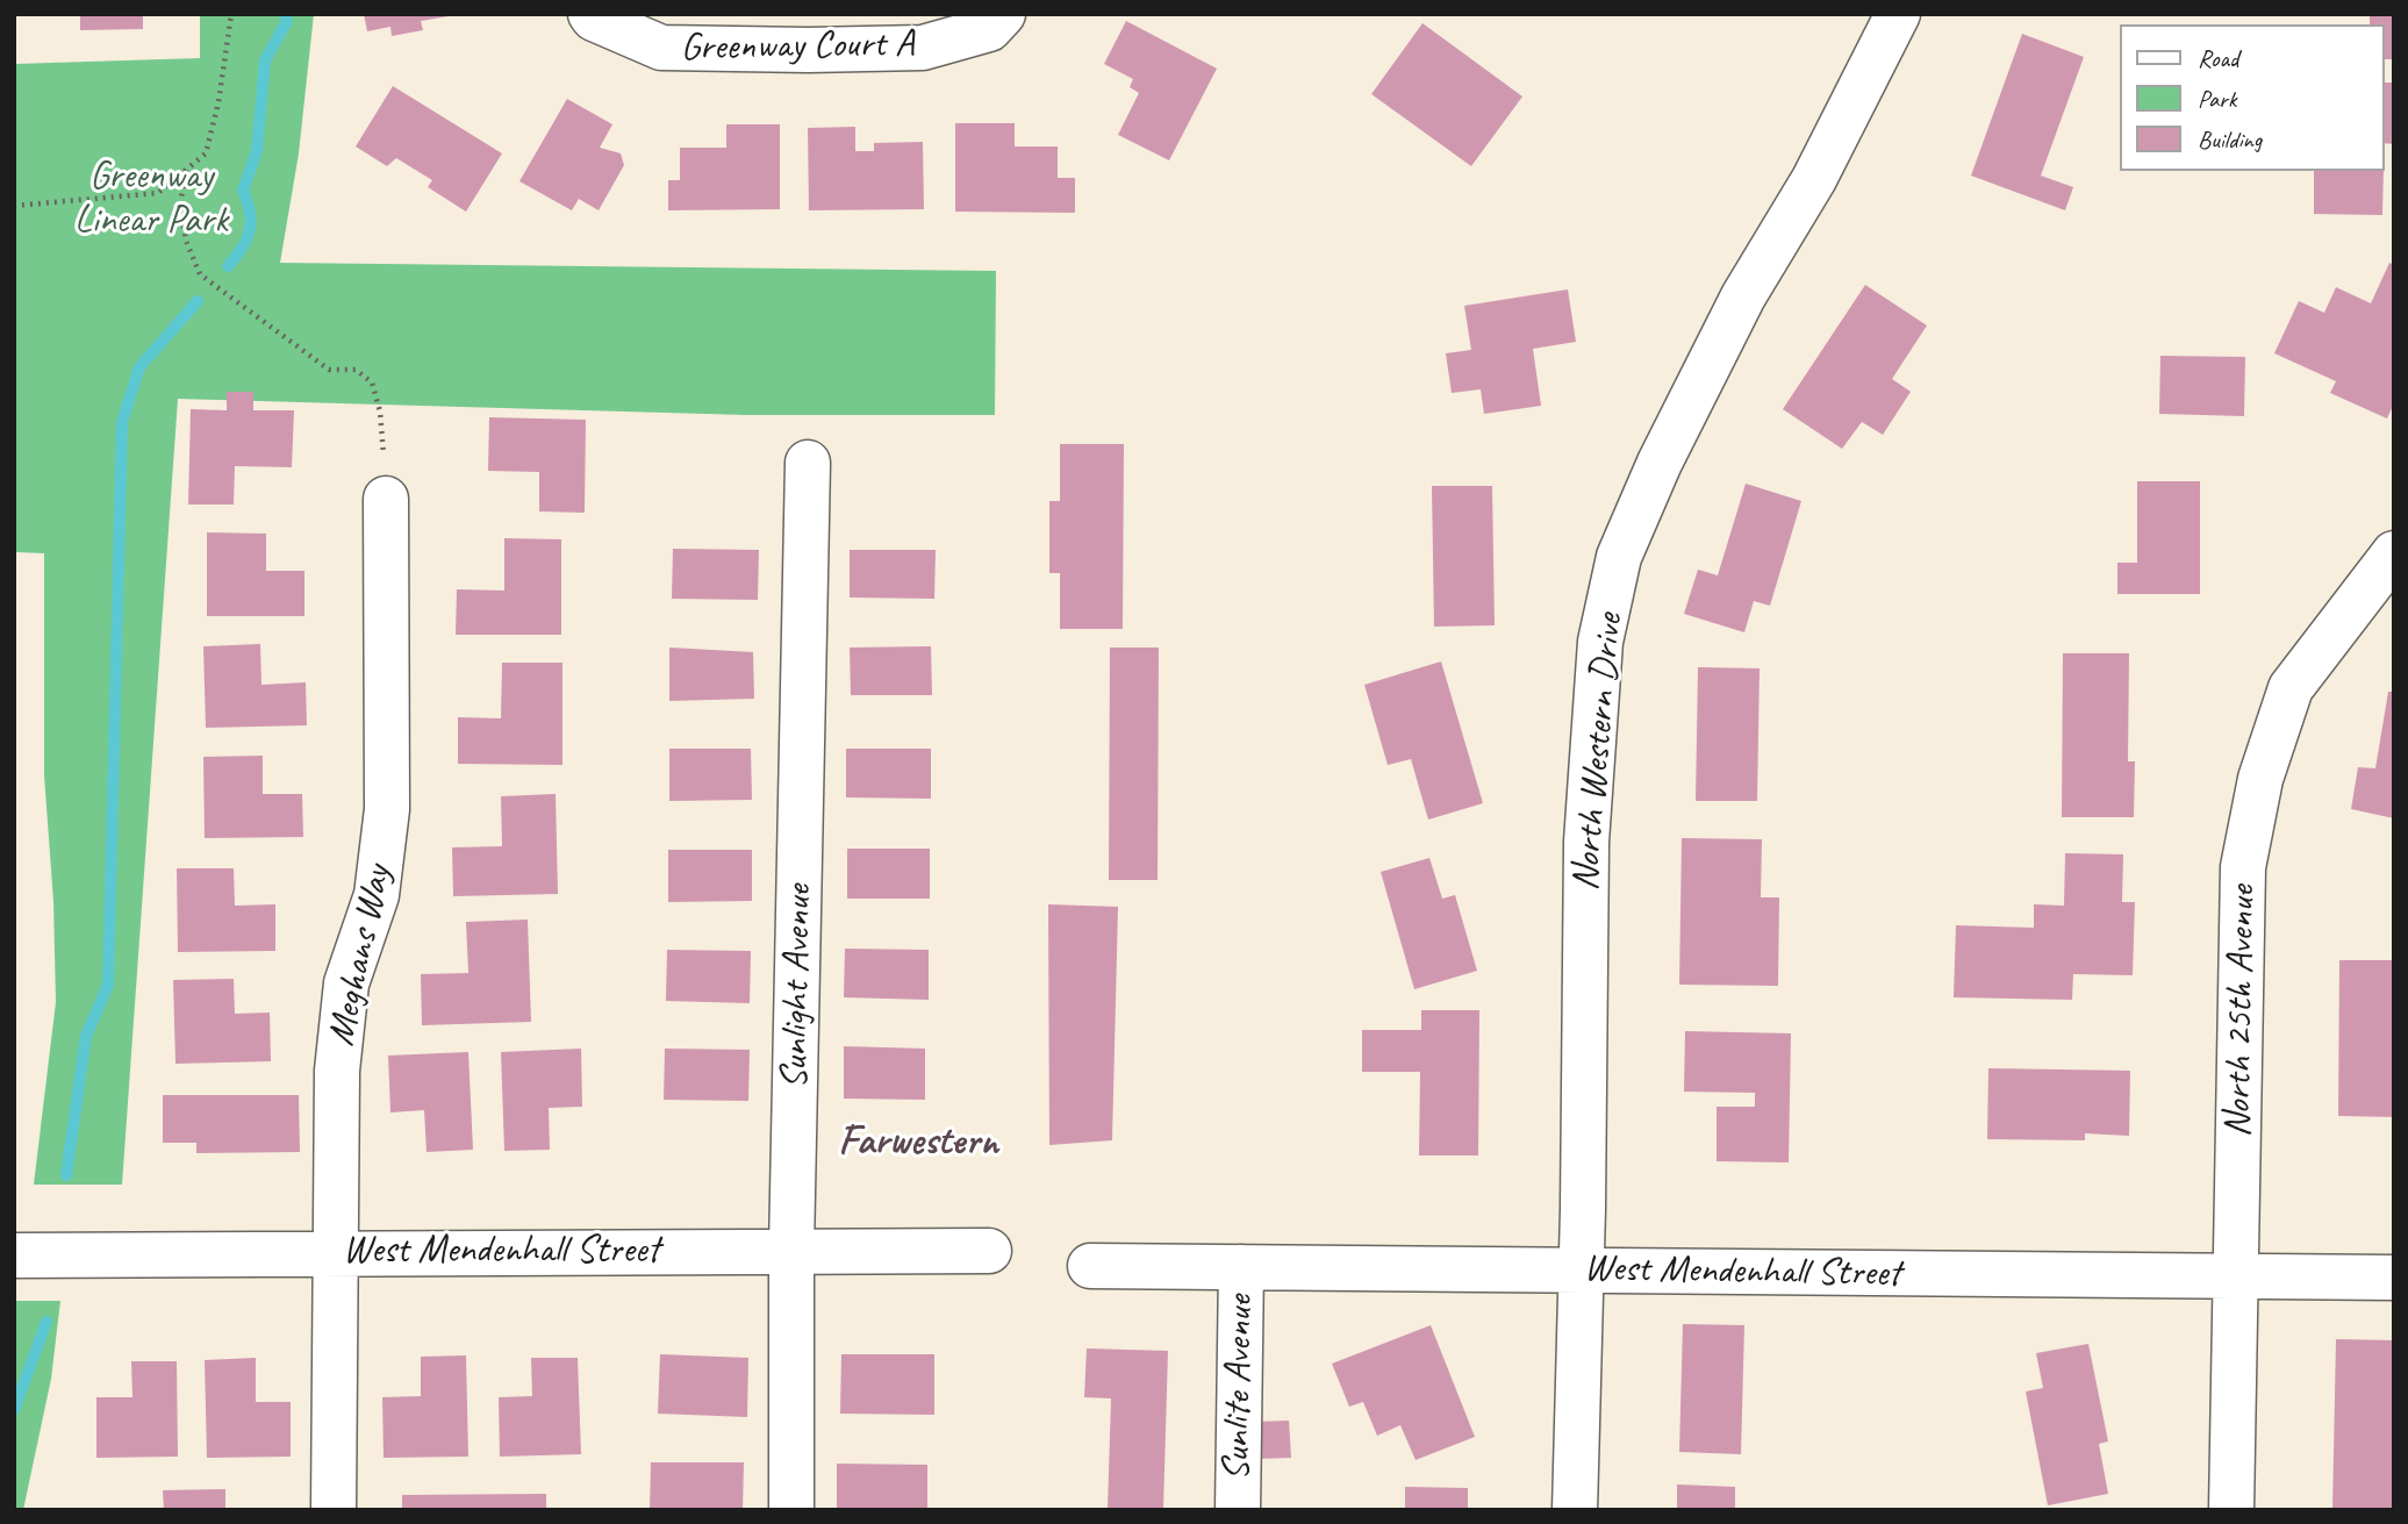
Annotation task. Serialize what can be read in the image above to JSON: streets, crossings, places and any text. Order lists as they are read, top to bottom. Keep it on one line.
{"streets":{"street":["Greenway Court A","North Western Drive","Meghans Way","Sunlight Avenue","North 25th Avenue","West Mendenhall Street","Sunlite Avenue"]},"crossings":[["North Western Drive","West Mendenhall Street"],["Meghans Way","West Mendenhall Street"],["Sunlight Avenue","West Mendenhall Street"],["North 25th Avenue","West Mendenhall Street"],["West Mendenhall Street","Sunlite Avenue"]],"districts":["Farwestern"],"parks":["Greenway Linear Park"],"legend":["Road","Park","Building"]}
